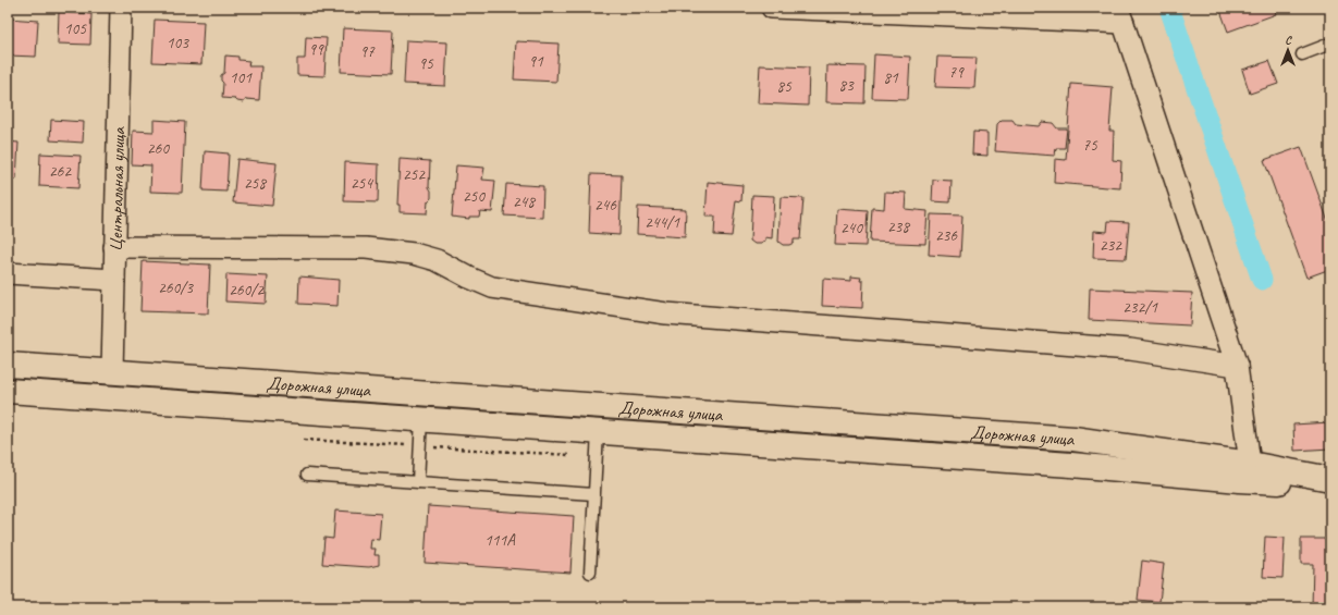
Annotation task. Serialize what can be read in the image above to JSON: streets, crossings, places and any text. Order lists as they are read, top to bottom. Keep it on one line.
{"streets":{"main road":["Дорожная улица"],"street":["Центральная улица"]},"crossings":[["Центральная улица","Дорожная улица"]],"house_numbers":["105","103","99","97","91","95","79","101","81","83","85","75","260","262","252","258","254","250","248","246","244/1","238","240","236","232","260/3","260/2","232/1","111А"],"north":"top"}
